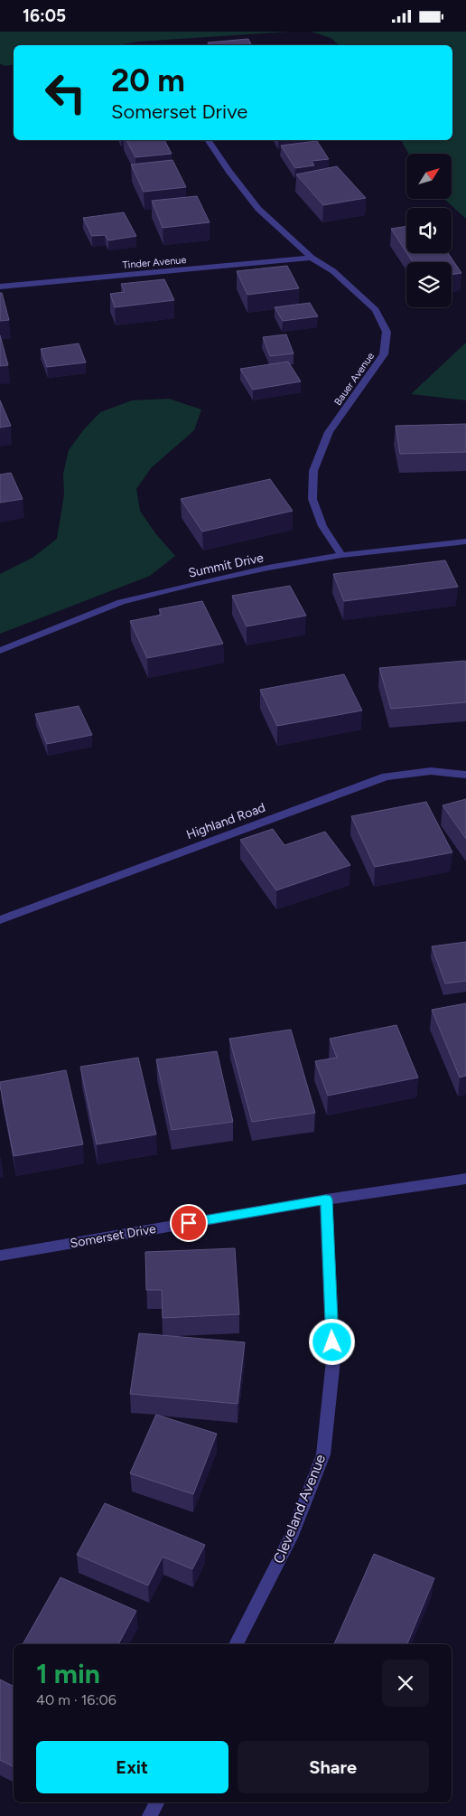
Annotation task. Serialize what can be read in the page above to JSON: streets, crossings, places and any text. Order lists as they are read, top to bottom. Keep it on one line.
{"streets":{"street":["Tinder Avenue","Bauer Avenue","Summit Drive","Highland Road","Somerset Drive","Cleveland Avenue"]},"crossings":[["Tinder Avenue","Bauer Avenue"],["Bauer Avenue","Summit Drive"],["Somerset Drive","Cleveland Avenue"]],"north":"top right","page":{"status":"16:05","turn":["20 m","Somerset Drive"],"heading":["1 min","40 m · 16:06"],"buttons":["Exit","Share"]}}
